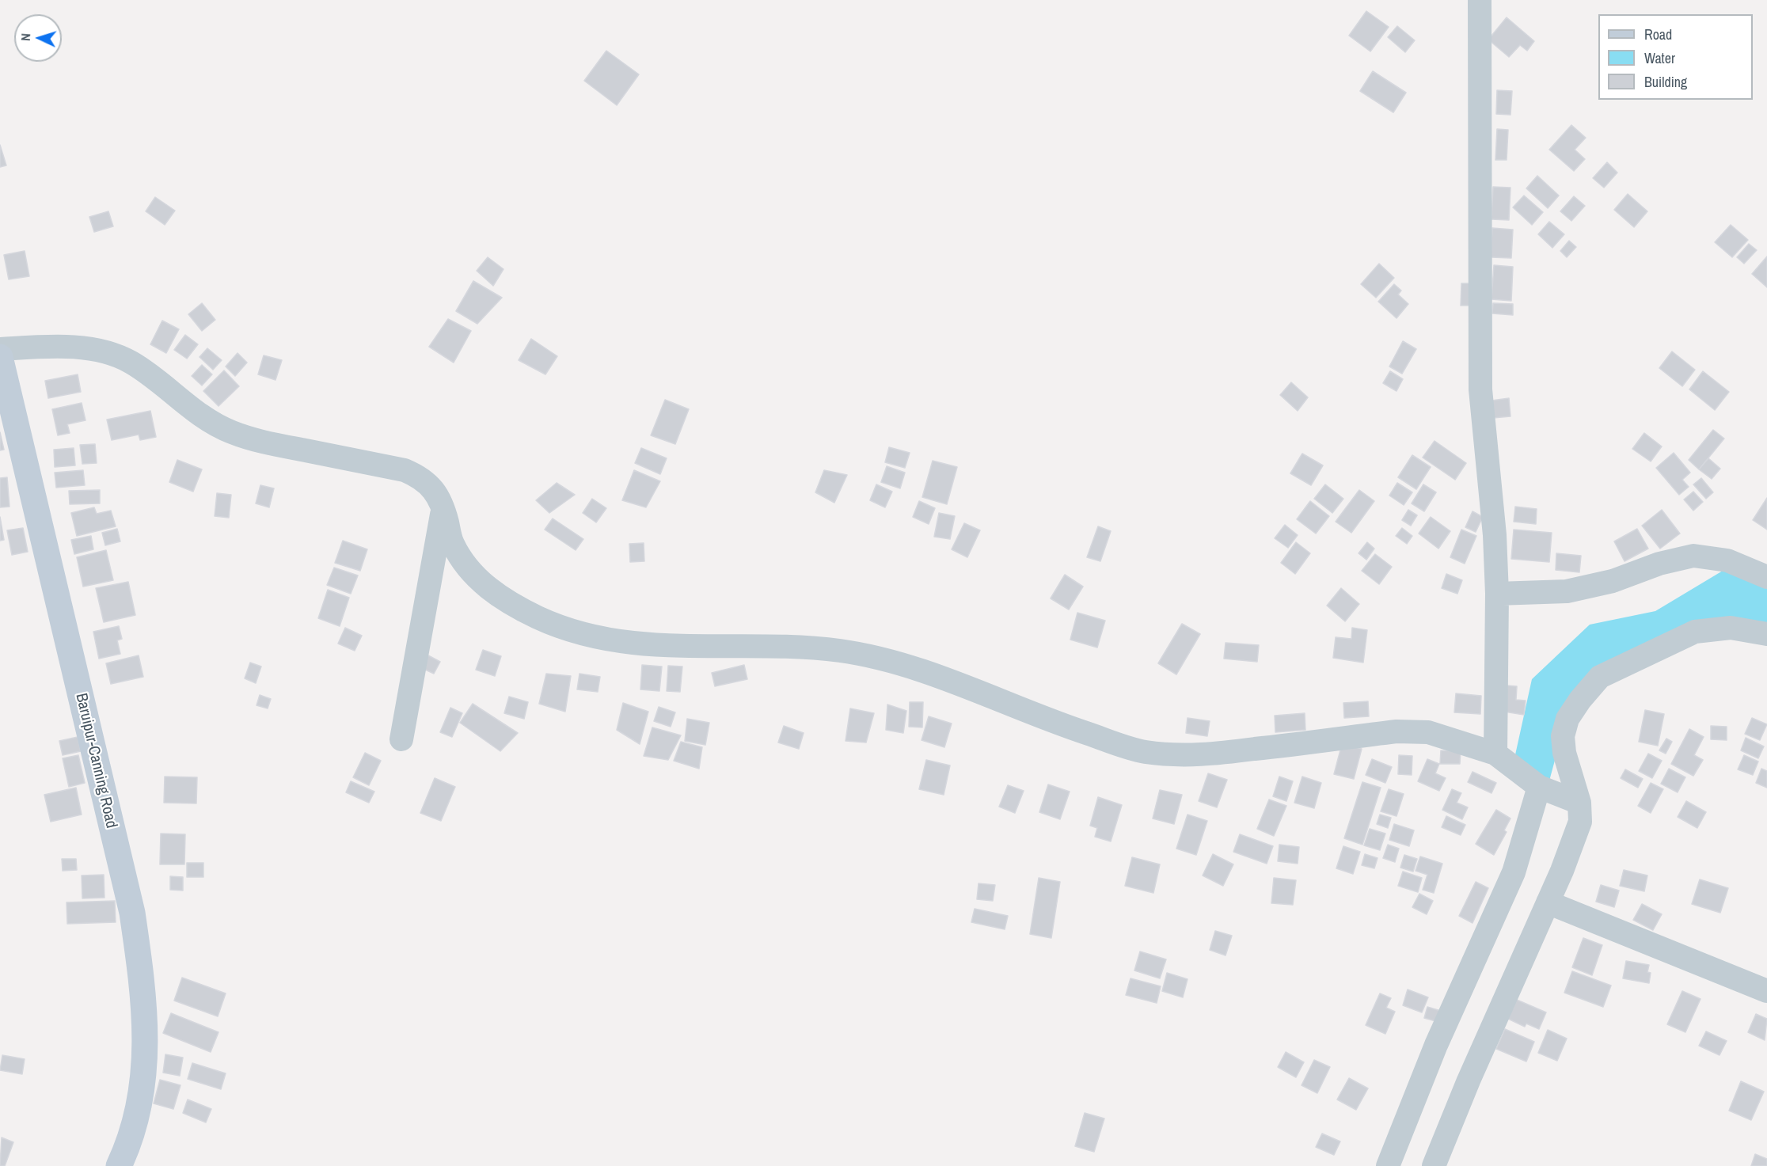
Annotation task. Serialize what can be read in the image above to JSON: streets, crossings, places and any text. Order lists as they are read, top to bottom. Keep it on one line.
{"streets":{"main road":["Baruipur-Canning Road"]},"legend":["Road","Water","Building"],"north":"left"}
